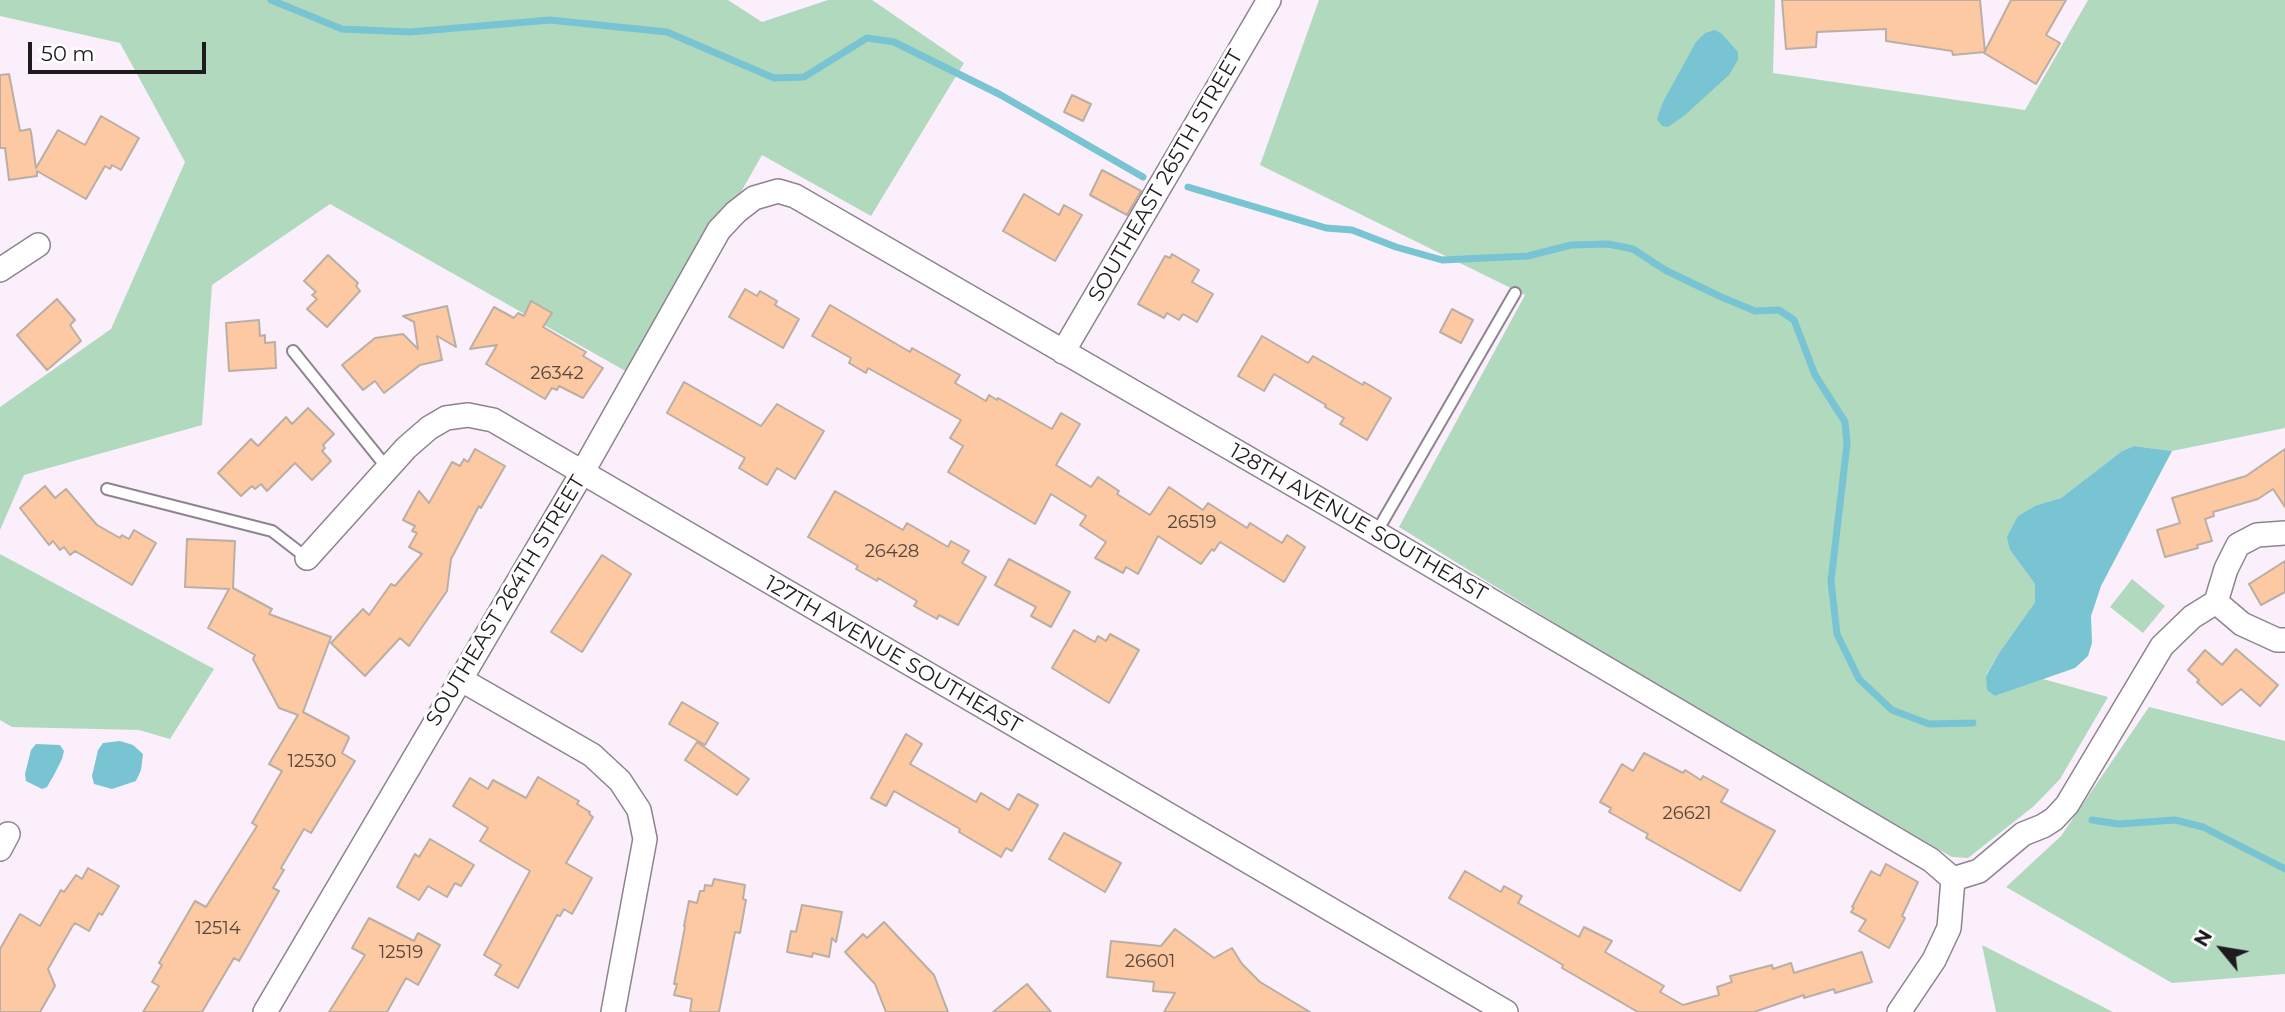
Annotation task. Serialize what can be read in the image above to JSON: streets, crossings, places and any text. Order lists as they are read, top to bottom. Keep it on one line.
{"streets":{"street":["SOUTHEAST 265TH STREET","128TH AVENUE SOUTHEAST","SOUTHEAST 264TH STREET","127TH AVENUE SOUTHEAST"]},"crossings":[["SOUTHEAST 265TH STREET","128TH AVENUE SOUTHEAST"],["128TH AVENUE SOUTHEAST","SOUTHEAST 264TH STREET"],["SOUTHEAST 264TH STREET","127TH AVENUE SOUTHEAST"]],"house_numbers":["26342","26519","26428","12530","26621","12514","12519","26601"],"scale_bar":"50 m","north":"top left"}
